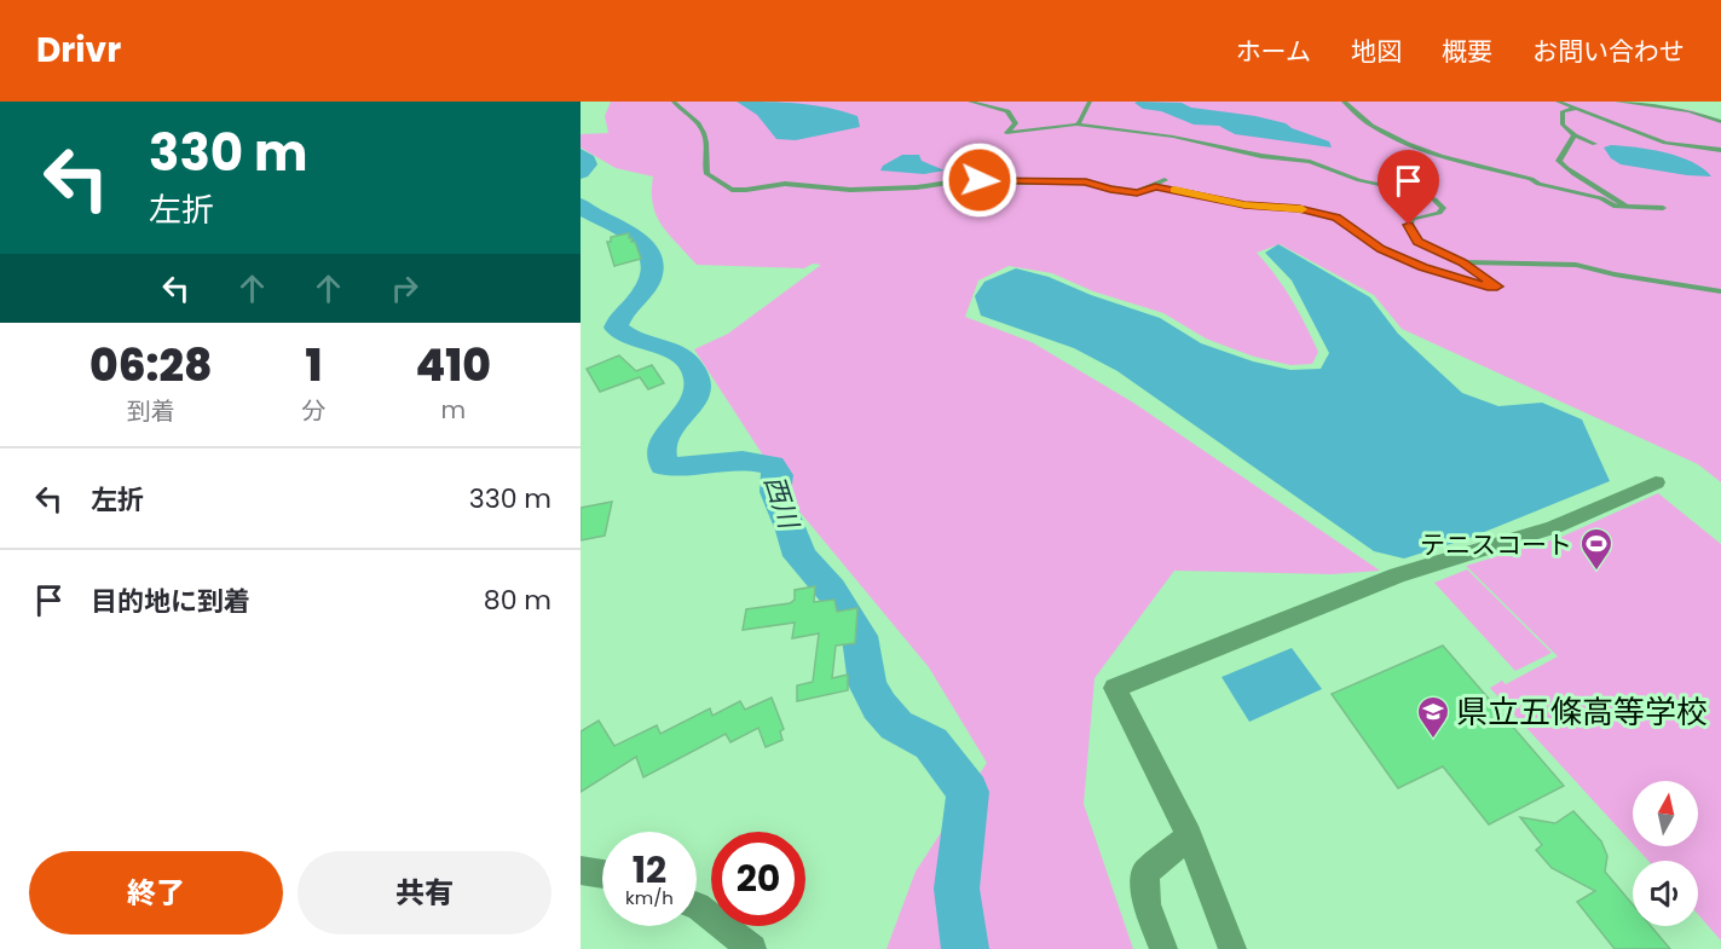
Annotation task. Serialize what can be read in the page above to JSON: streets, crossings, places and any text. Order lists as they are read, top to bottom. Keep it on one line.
{"water":["西川"],"places":{"sports":["テニスコート"],"school or university":["県立五條高等学校"]},"north":"top","page":{"header":"Drivr","nav":["ホーム","地図","概要","お問い合わせ"],"turn":["330 m","左折"],"eta":["06:28","到着","1","分","410","m"],"list":[{"name":"左折","value":"330 m"},{"name":"目的地に到着","value":"80 m"}],"speed":"12 km/h","limit":"20","buttons":["終了","共有"]}}
